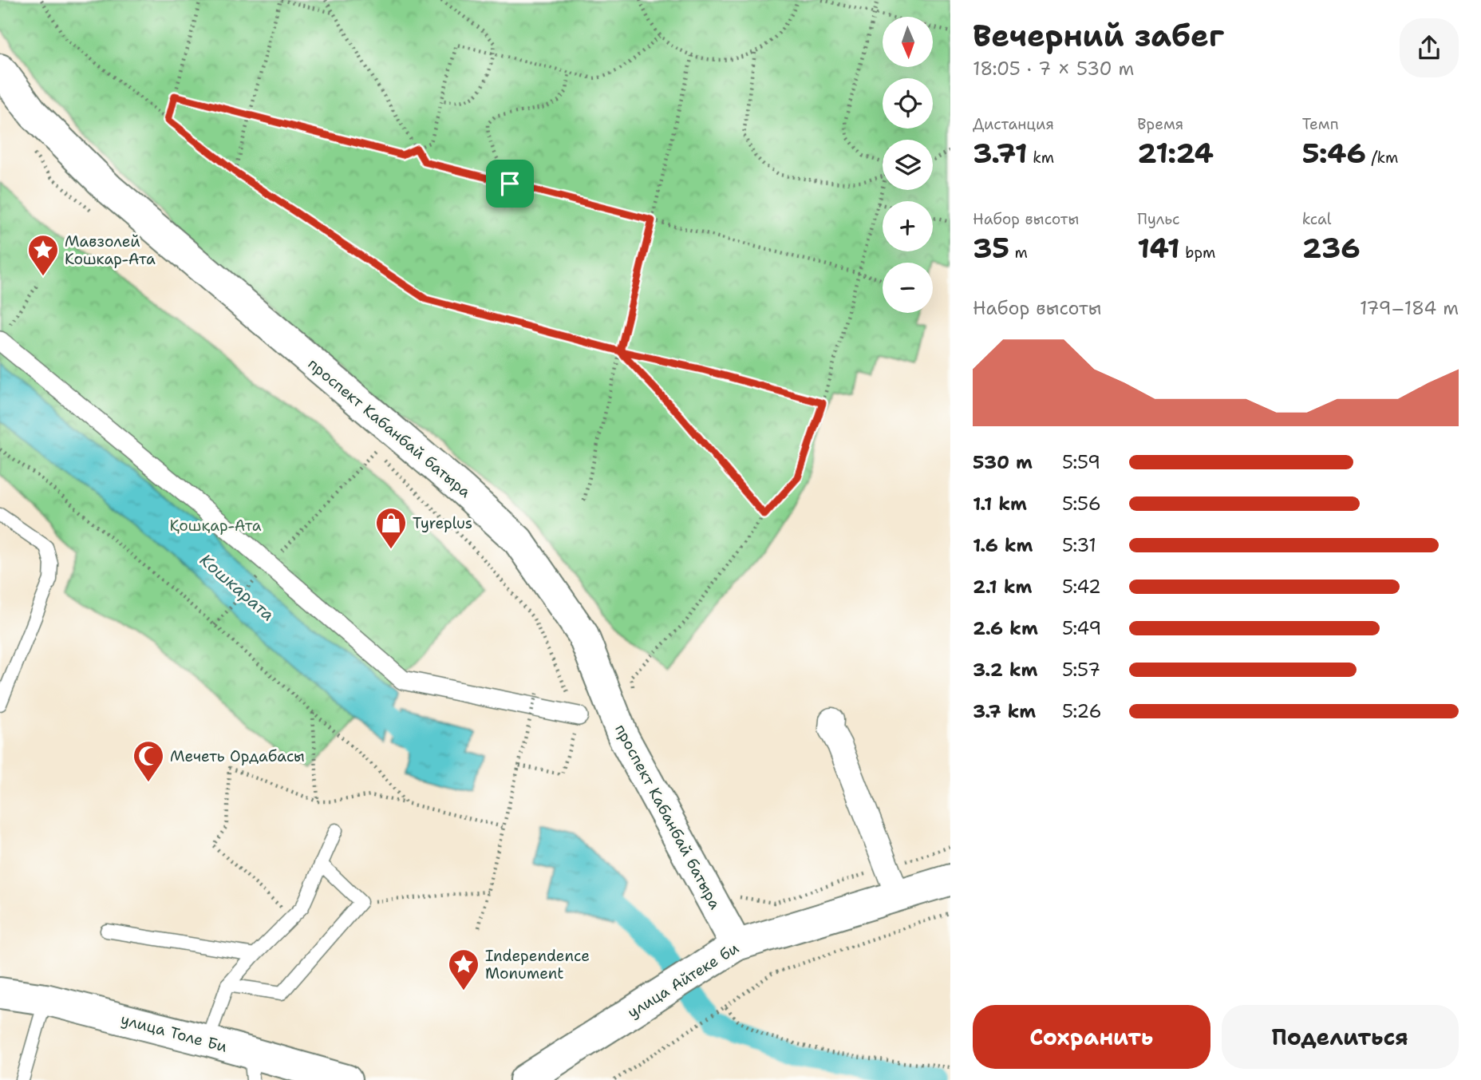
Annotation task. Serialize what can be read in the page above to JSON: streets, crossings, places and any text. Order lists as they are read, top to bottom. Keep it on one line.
{"streets":{"street":["проспект Кабанбай батыра","улица Айтеке би","улица Толе Би"]},"crossings":[["проспект Кабанбай батыра","улица Айтеке би"]],"water":["Кошкарата"],"parks":["Қошқар-Ата"],"places":{"place":["Мавзолей Кошкар-Ата","Independence Monument"],"shop":["Tyreplus"],"mosque":["Мечеть Ордабасы"]},"north":"bottom","page":{"heading":["Вечерний забег","18:05 · 7 × 530 m"],"map_buttons":["+","−"],"stats":[["Дистанция","3.71 km"],["Время","21:24"],["Темп","5:46 /km"],["Набор высоты","35 m"],["Пульс","141 bpm"],["kcal","236"]],"chart":["Набор высоты","179–184 m"],"list":[{"name":"530 m","note":"5:59"},{"name":"1.1 km","note":"5:56"},{"name":"1.6 km","note":"5:31"},{"name":"2.1 km","note":"5:42"},{"name":"2.6 km","note":"5:49"},{"name":"3.2 km","note":"5:57"},{"name":"3.7 km","note":"5:26"}],"buttons":["Сохранить","Поделиться"]}}
